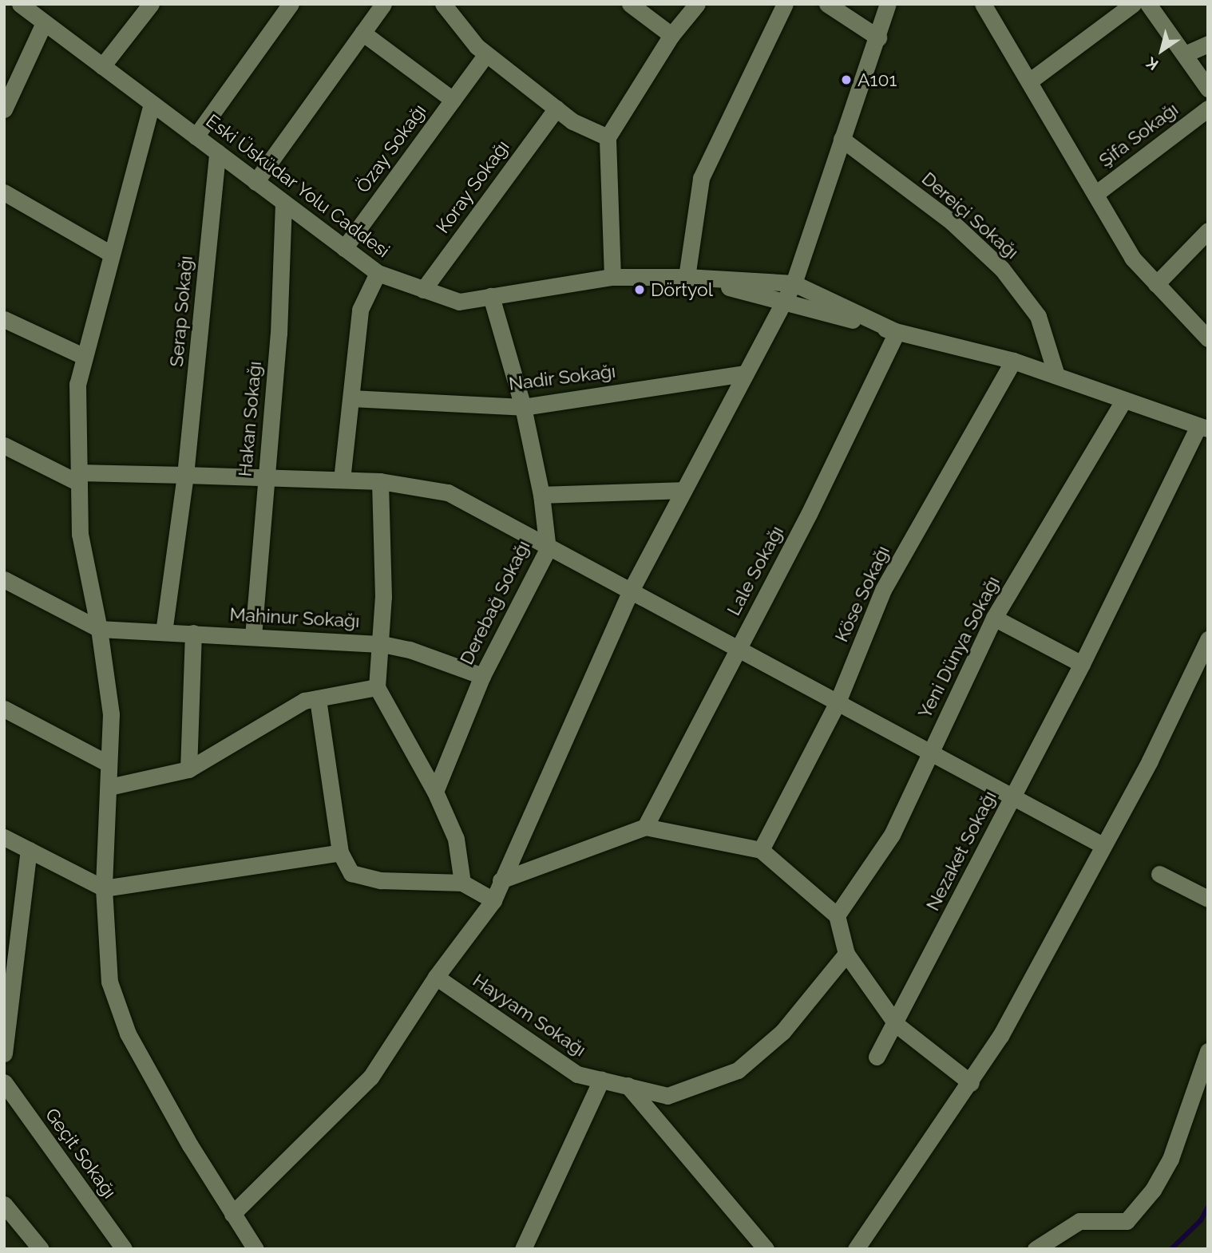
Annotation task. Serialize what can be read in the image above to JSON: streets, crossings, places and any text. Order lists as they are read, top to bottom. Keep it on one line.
{"streets":{"street":["Şifa Sokağı","Özay Sokağı","Eski Üsküdar Yolu Caddesi","Koray Sokağı","Dereiçi Sokağı","Serap Sokağı","Nadir Sokağı","Hakan Sokağı","Lale Sokağı","Köse Sokağı","Derebağ Sokağı","Mahinur Sokağı","Yeni Dünya Sokağı","Nezaket Sokağı","Hayyam Sokağı","Geçit Sokağı"]},"crossings":[["Özay Sokağı","Eski Üsküdar Yolu Caddesi"],["Eski Üsküdar Yolu Caddesi","Koray Sokağı"],["Eski Üsküdar Yolu Caddesi","Dereiçi Sokağı"],["Eski Üsküdar Yolu Caddesi","Serap Sokağı"],["Eski Üsküdar Yolu Caddesi","Hakan Sokağı"],["Eski Üsküdar Yolu Caddesi","Lale Sokağı"],["Eski Üsküdar Yolu Caddesi","Köse Sokağı"],["Eski Üsküdar Yolu Caddesi","Derebağ Sokağı"],["Eski Üsküdar Yolu Caddesi","Yeni Dünya Sokağı"],["Eski Üsküdar Yolu Caddesi","Nezaket Sokağı"],["Serap Sokağı","Mahinur Sokağı"],["Nadir Sokağı","Derebağ Sokağı"],["Hakan Sokağı","Mahinur Sokağı"],["Derebağ Sokağı","Mahinur Sokağı"]],"places":["A101","Dörtyol"],"north":"bottom left"}
